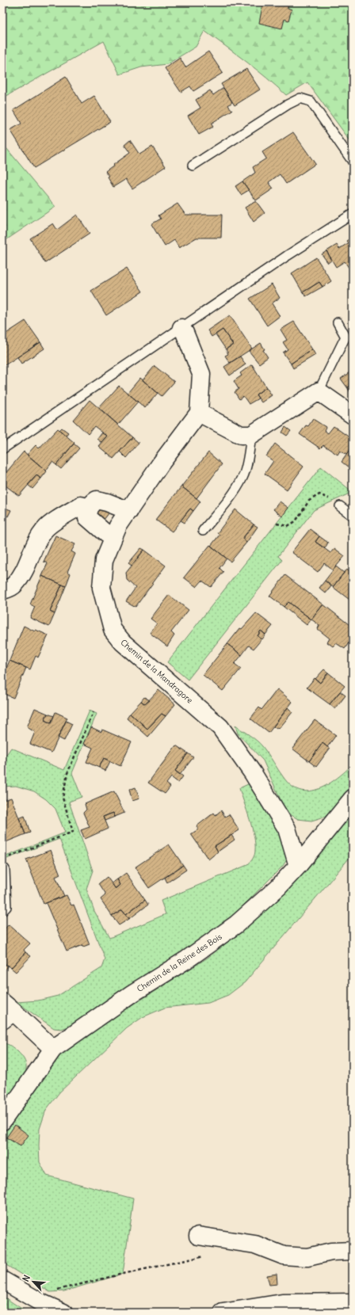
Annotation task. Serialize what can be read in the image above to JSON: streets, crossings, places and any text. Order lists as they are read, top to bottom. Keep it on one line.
{"streets":{"street":["Chemin de la Mandragore","Chemin de la Reine des Bois"]},"crossings":[["Chemin de la Mandragore","Chemin de la Reine des Bois"]],"north":"top left"}
